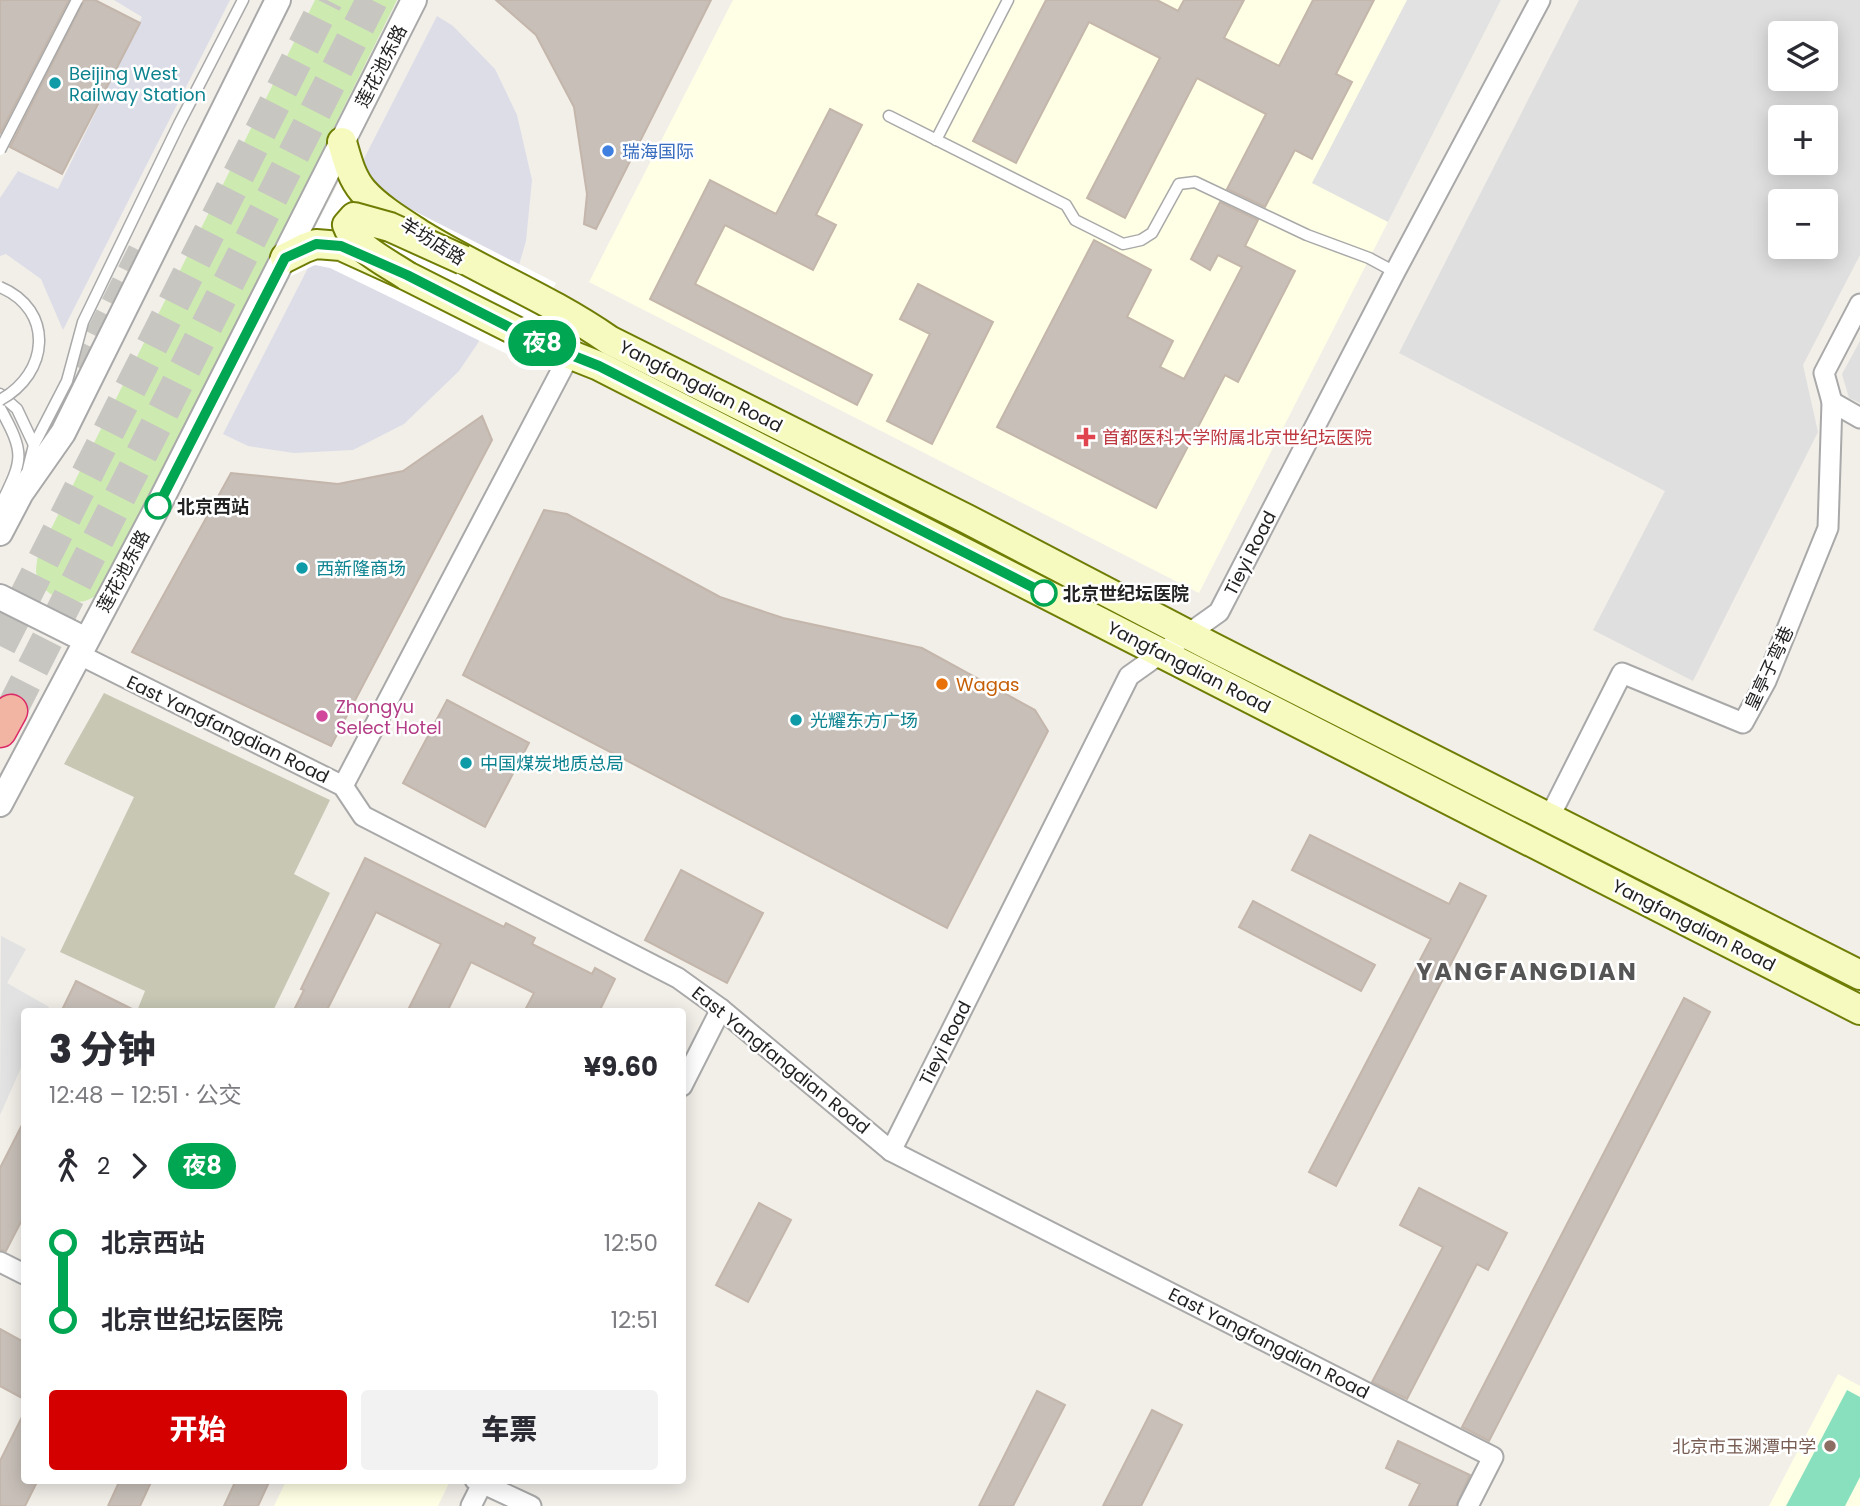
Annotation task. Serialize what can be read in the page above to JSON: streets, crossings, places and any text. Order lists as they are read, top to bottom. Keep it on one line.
{"streets":{"main road":["羊坊店路","Yangfangdian Road"],"street":["莲花池东路","Tieyi Road","皇亭子弯巷","East Yangfangdian Road"]},"crossings":[["莲花池东路","羊坊店路"],["莲花池东路","Yangfangdian Road"],["莲花池东路","East Yangfangdian Road"],["羊坊店路","Yangfangdian Road"],["Yangfangdian Road","Tieyi Road"],["Yangfangdian Road","皇亭子弯巷"],["Tieyi Road","East Yangfangdian Road"]],"districts":["YANGFANGDIAN"],"places":{"other":["Beijing West Railway Station","瑞海国际","北京西站","西新隆商场","北京世纪坛医院","Wagas","Zhongyu Select Hotel","光耀东方广场","中国煤炭地质总局","北京市玉渊潭中学"],"health":["首都医科大学附属北京世纪坛医院"]},"lines":["bus line 夜8"],"page":{"on_map":"夜8","map_buttons":["+","−"],"heading":["3 分钟","12:48 – 12:51 · 公交","¥9.60"],"legs":["2","夜8"],"list":[{"name":"北京西站","value":"12:50"},{"name":"北京世纪坛医院","value":"12:51"}],"buttons":["开始","车票"]}}
